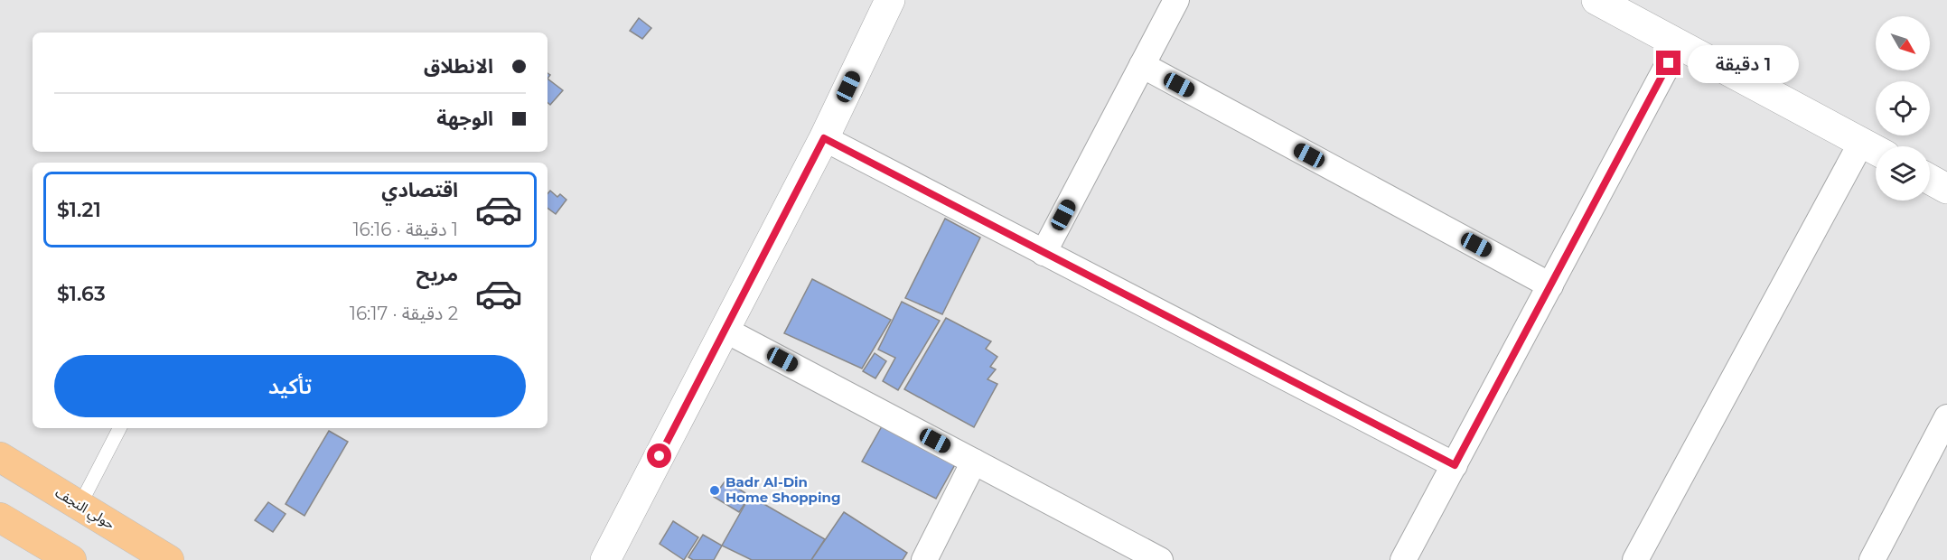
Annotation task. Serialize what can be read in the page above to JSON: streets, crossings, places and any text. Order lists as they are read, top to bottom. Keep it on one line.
{"streets":{"main road":["حولي النجف"]},"places":["Badr Al-Din Home Shopping"],"north":"bottom right","page":{"banner":["الانطلاق","الوجهة"],"bubble":"1 دقيقة","list":[{"name":"اقتصادي","note":"1 دقيقة · 16:16","value":"$1.21"},{"name":"مريح","note":"2 دقيقة · 16:17","value":"$1.63"}],"buttons":"تأكيد"}}
